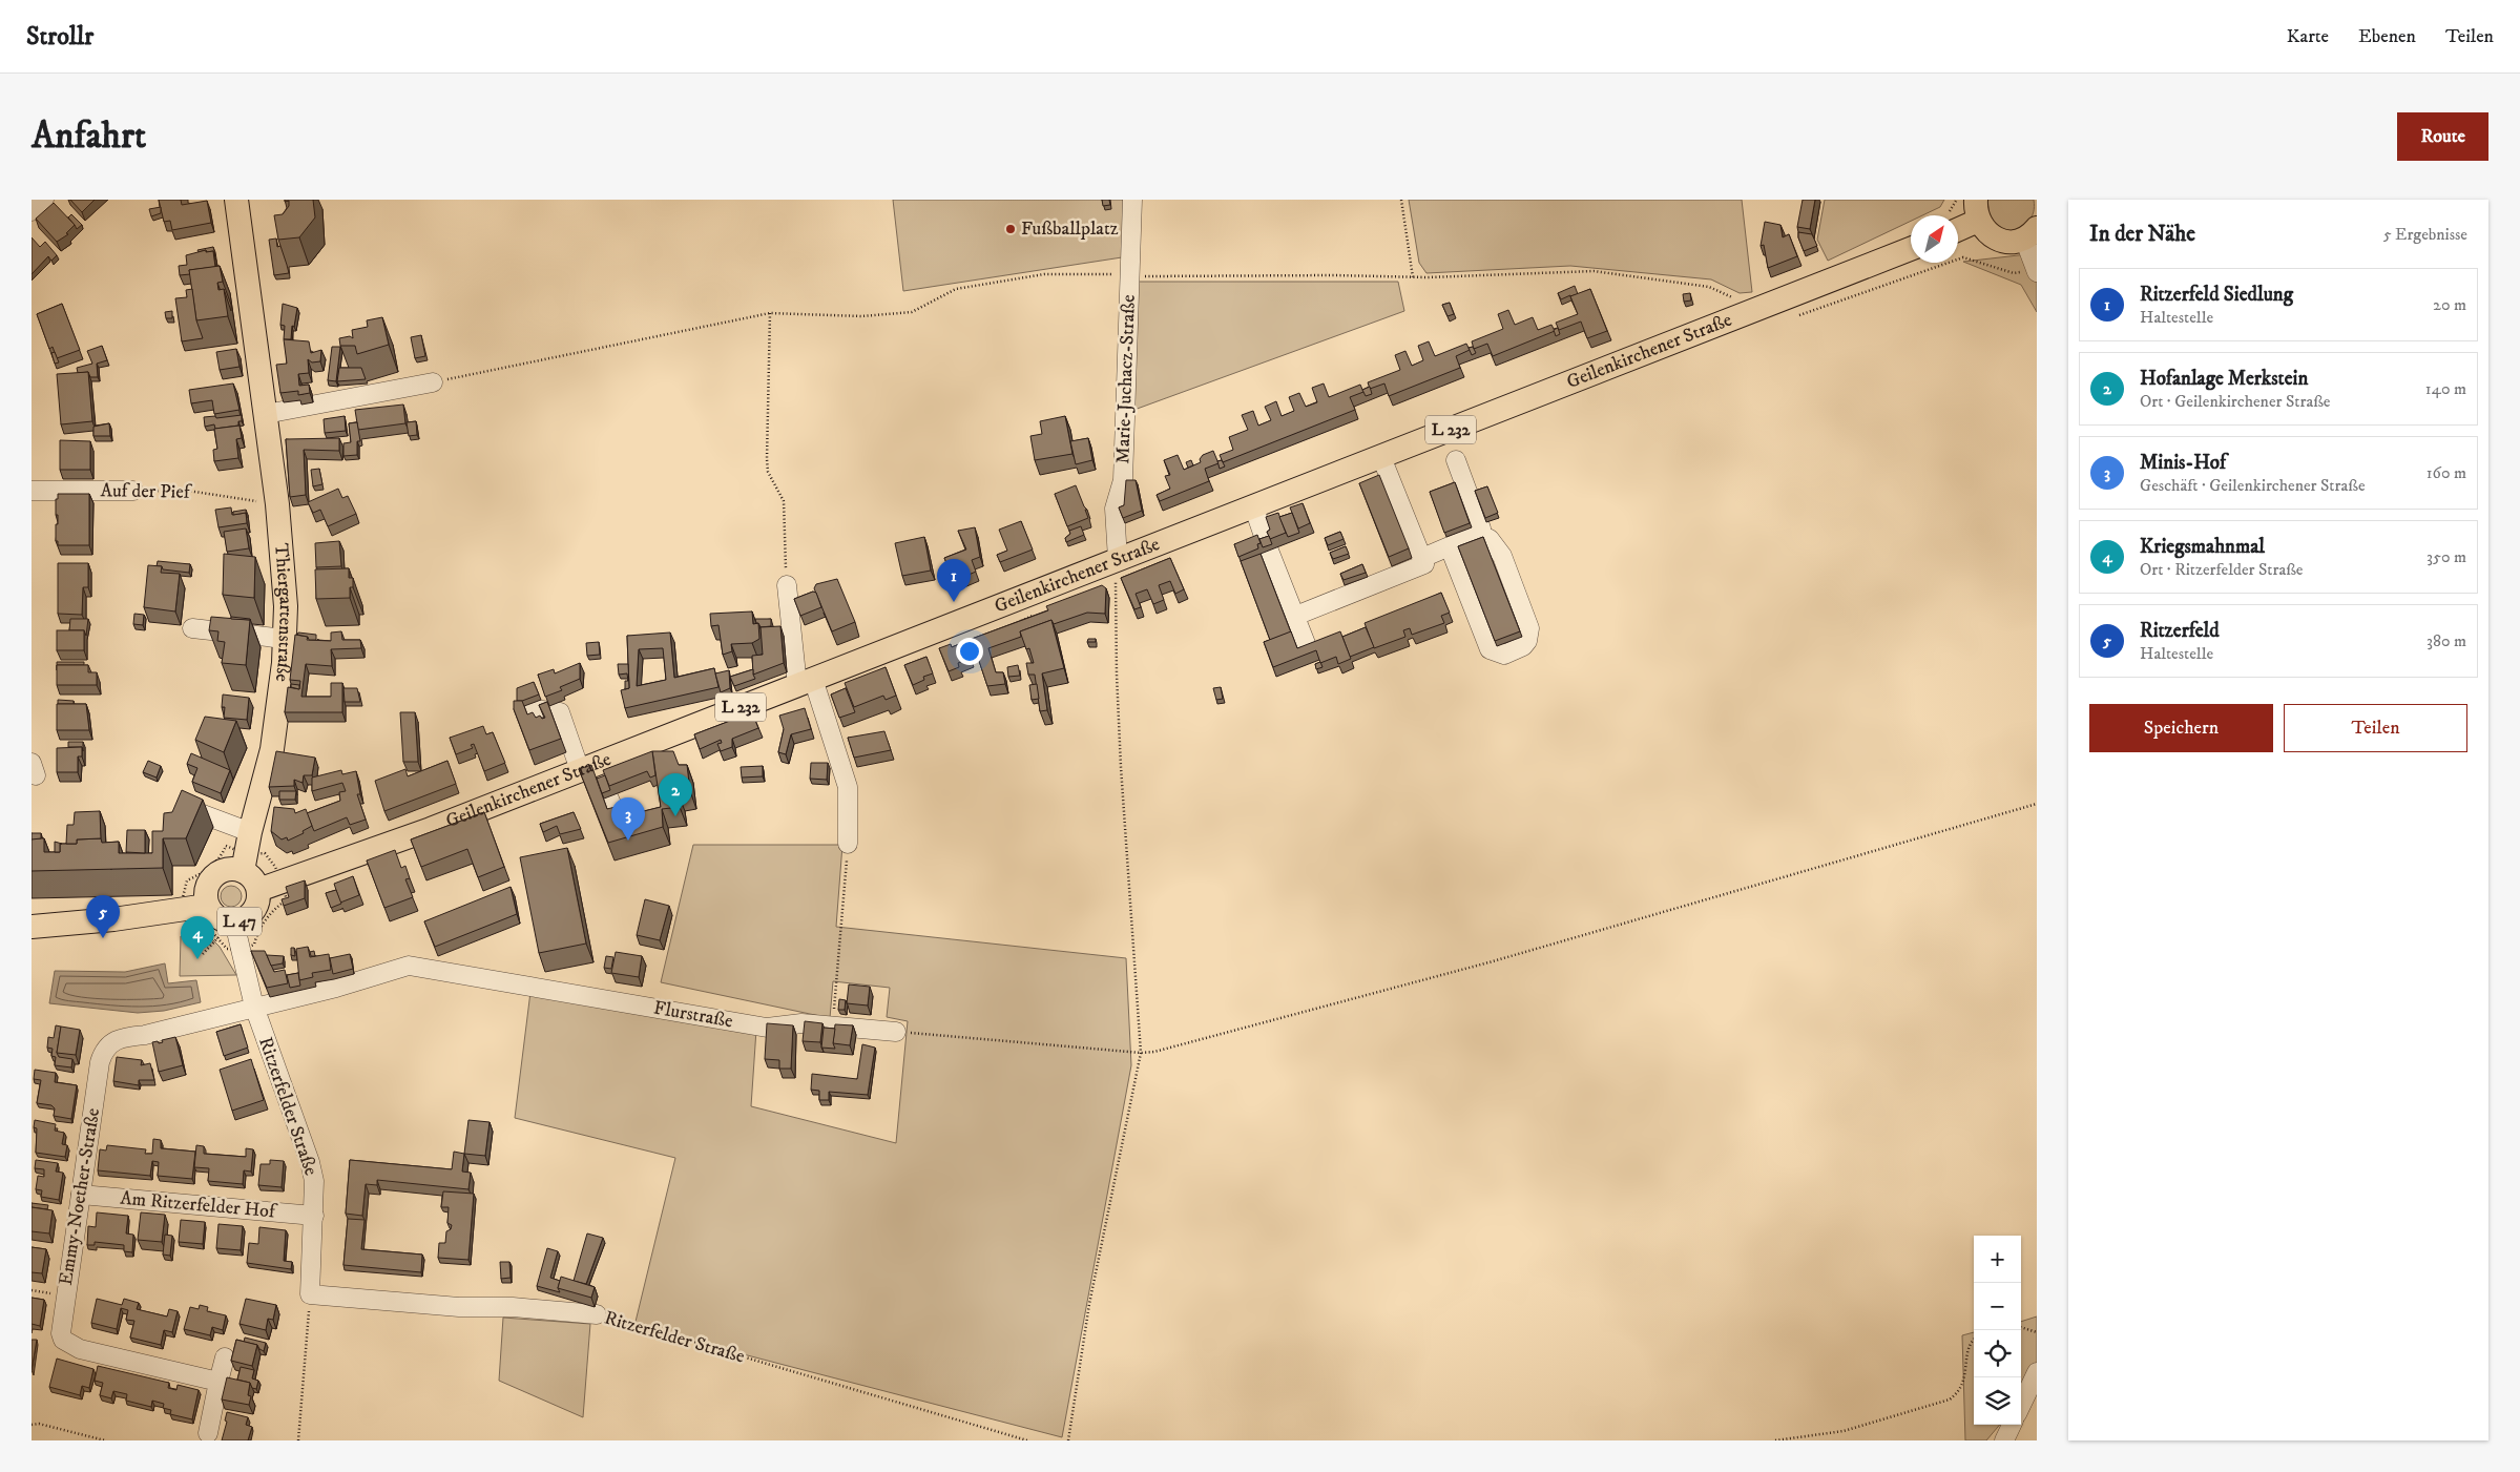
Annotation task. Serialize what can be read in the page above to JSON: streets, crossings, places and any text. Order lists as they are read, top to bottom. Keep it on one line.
{"streets":{"main road":["Geilenkirchener Straße","L 232","Thiergartenstraße","L 47"],"street":["Marie-Juchacz-Straße","Auf der Pief","Flurstraße","Ritzerfelder Straße","Emmy-Noether-Straße","Am Ritzerfelder Hof"]},"crossings":[["Geilenkirchener Straße","Marie-Juchacz-Straße"],["Geilenkirchener Straße","L 47"],["Thiergartenstraße","L 47"],["L 47","Ritzerfelder Straße"],["Flurstraße","Ritzerfelder Straße"],["Flurstraße","Emmy-Noether-Straße"],["Ritzerfelder Straße","Emmy-Noether-Straße"],["Ritzerfelder Straße","Am Ritzerfelder Hof"],["Emmy-Noether-Straße","Am Ritzerfelder Hof"]],"places":["Fußballplatz"],"north":"top right","page":{"header":"Strollr","nav":["Karte","Ebenen","Teilen"],"buttons":["Route",["Speichern","Teilen"]],"title":"Anfahrt","heading":["In der Nähe","5 Ergebnisse"],"list":[{"mark":"1","name":"Ritzerfeld Siedlung","note":"Haltestelle","value":"20 m"},{"mark":"2","name":"Hofanlage Merkstein","note":"Ort · Geilenkirchener Straße","value":"140 m"},{"mark":"3","name":"Minis-Hof","note":"Geschäft · Geilenkirchener Straße","value":"160 m"},{"mark":"4","name":"Kriegsmahnmal","note":"Ort · Ritzerfelder Straße","value":"350 m"},{"mark":"5","name":"Ritzerfeld","note":"Haltestelle","value":"380 m"}],"pins":["1","2","3","5","4"],"map_buttons":["+","−"]}}
